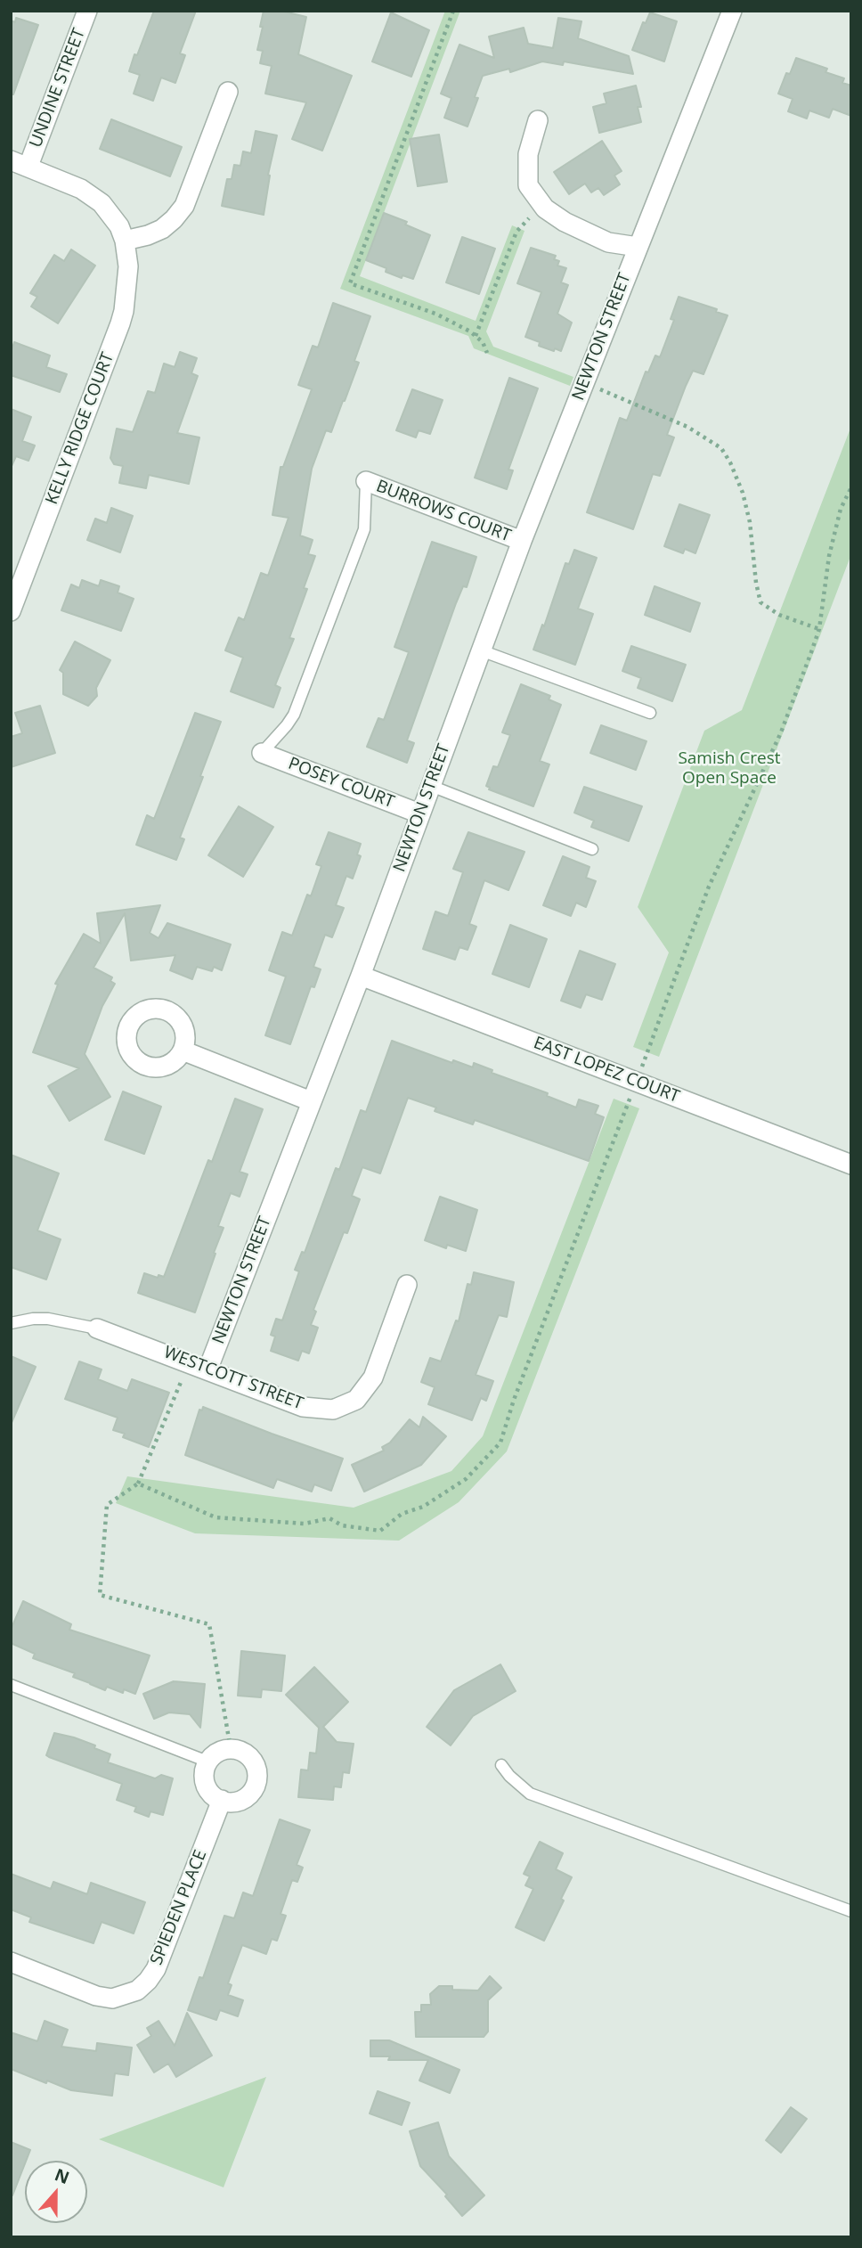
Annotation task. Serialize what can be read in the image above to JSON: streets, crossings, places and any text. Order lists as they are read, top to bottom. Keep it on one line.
{"streets":{"street":["UNDINE STREET","NEWTON STREET","KELLY RIDGE COURT","BURROWS COURT","POSEY COURT","EAST LOPEZ COURT","WESTCOTT STREET","SPIEDEN PLACE"]},"crossings":[["NEWTON STREET","BURROWS COURT"],["NEWTON STREET","POSEY COURT"],["NEWTON STREET","EAST LOPEZ COURT"],["NEWTON STREET","WESTCOTT STREET"]],"parks":["Samish Crest Open Space"],"north":"top"}
